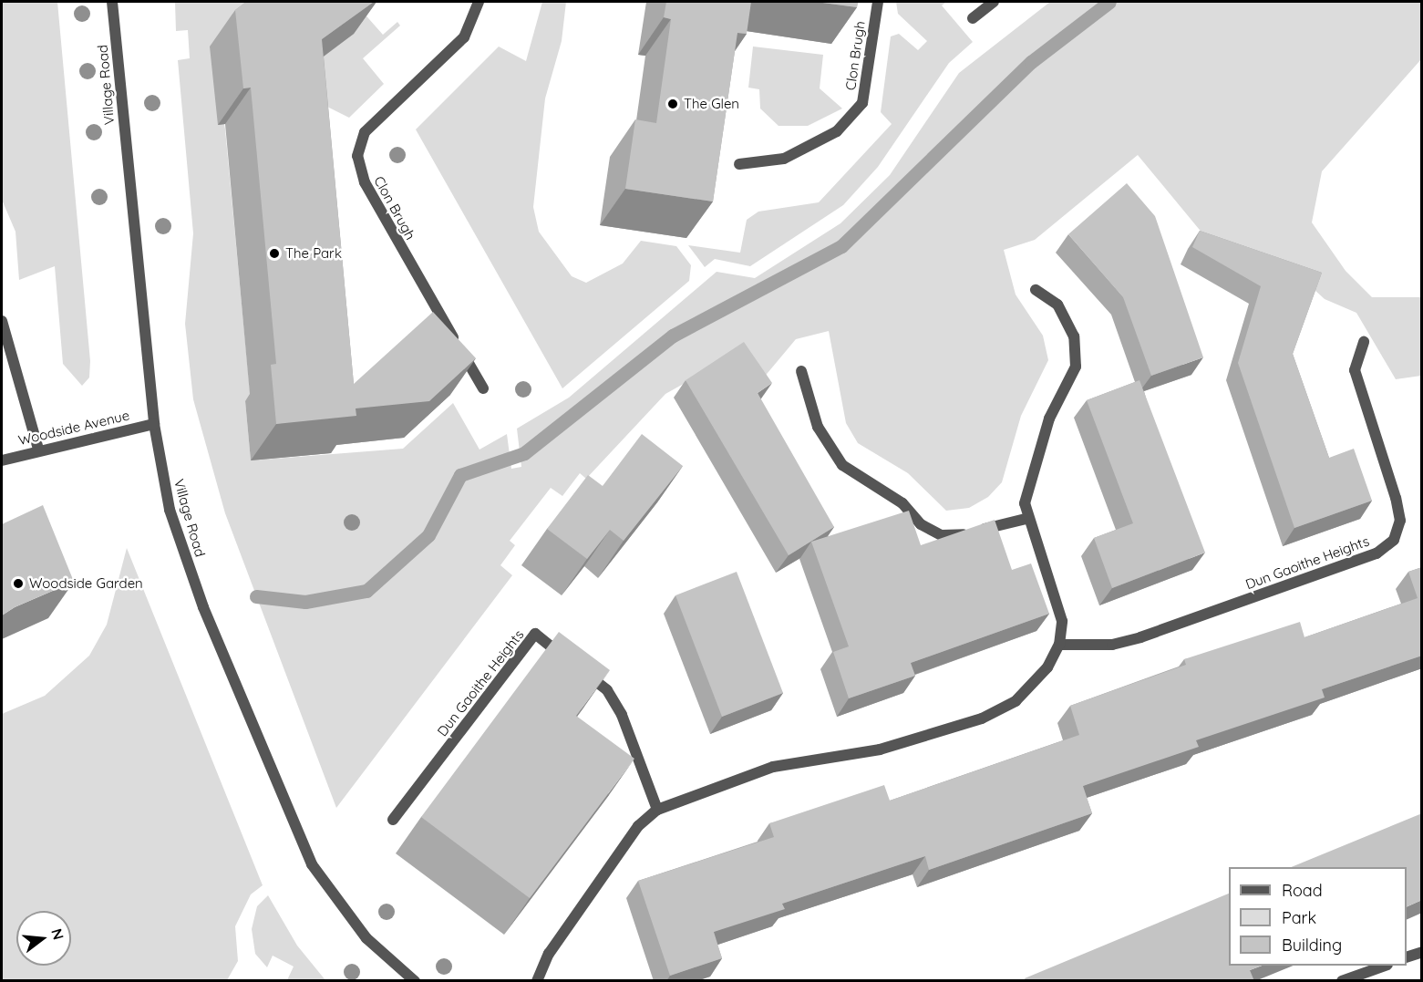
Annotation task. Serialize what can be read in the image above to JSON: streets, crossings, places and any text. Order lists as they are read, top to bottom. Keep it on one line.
{"streets":{"street":["Clon Brugh","Village Road","Woodside Avenue","Dun Gaoithe Heights"]},"crossings":[["Village Road","Woodside Avenue"]],"places":["The Glen","The Park","Woodside Garden"],"legend":["Road","Park","Building"],"north":"right"}
